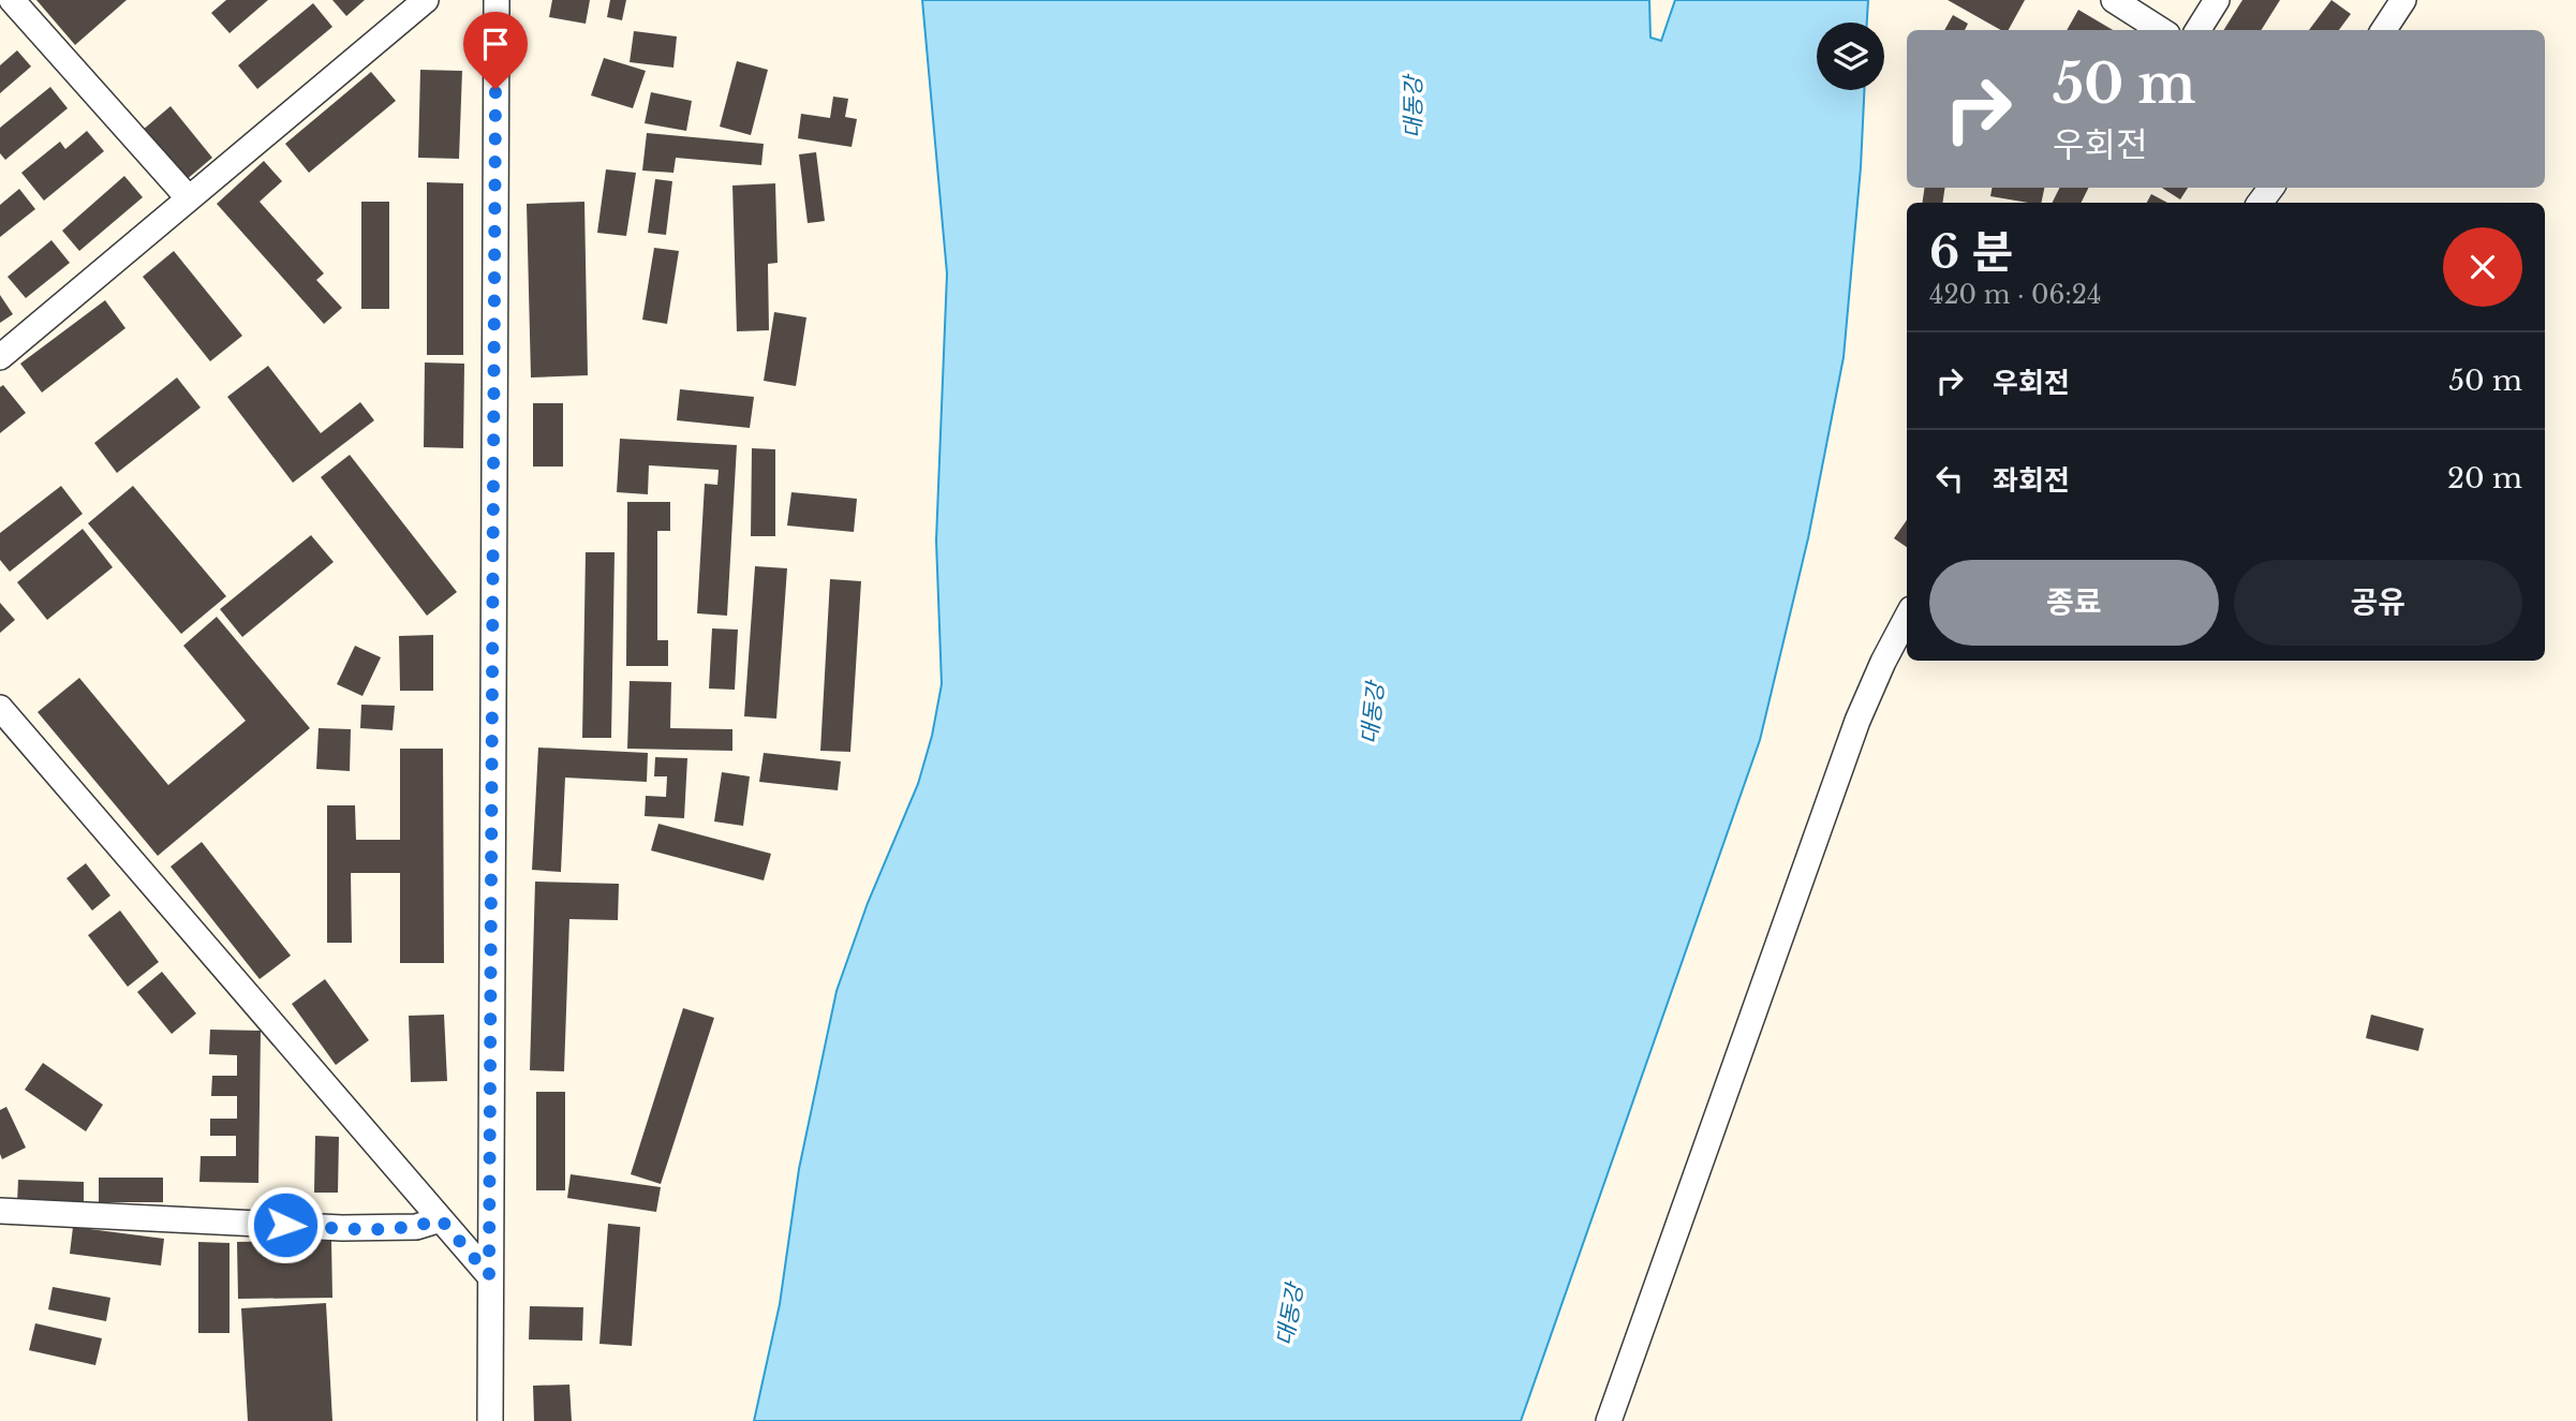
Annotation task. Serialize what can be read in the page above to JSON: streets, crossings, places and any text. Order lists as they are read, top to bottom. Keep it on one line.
{"water":["대동강"],"page":{"turn":["50 m","우회전"],"heading":["6 분","420 m · 06:24"],"list":[{"name":"우회전","value":"50 m"},{"name":"좌회전","value":"20 m"}],"buttons":["종료","공유"]}}
